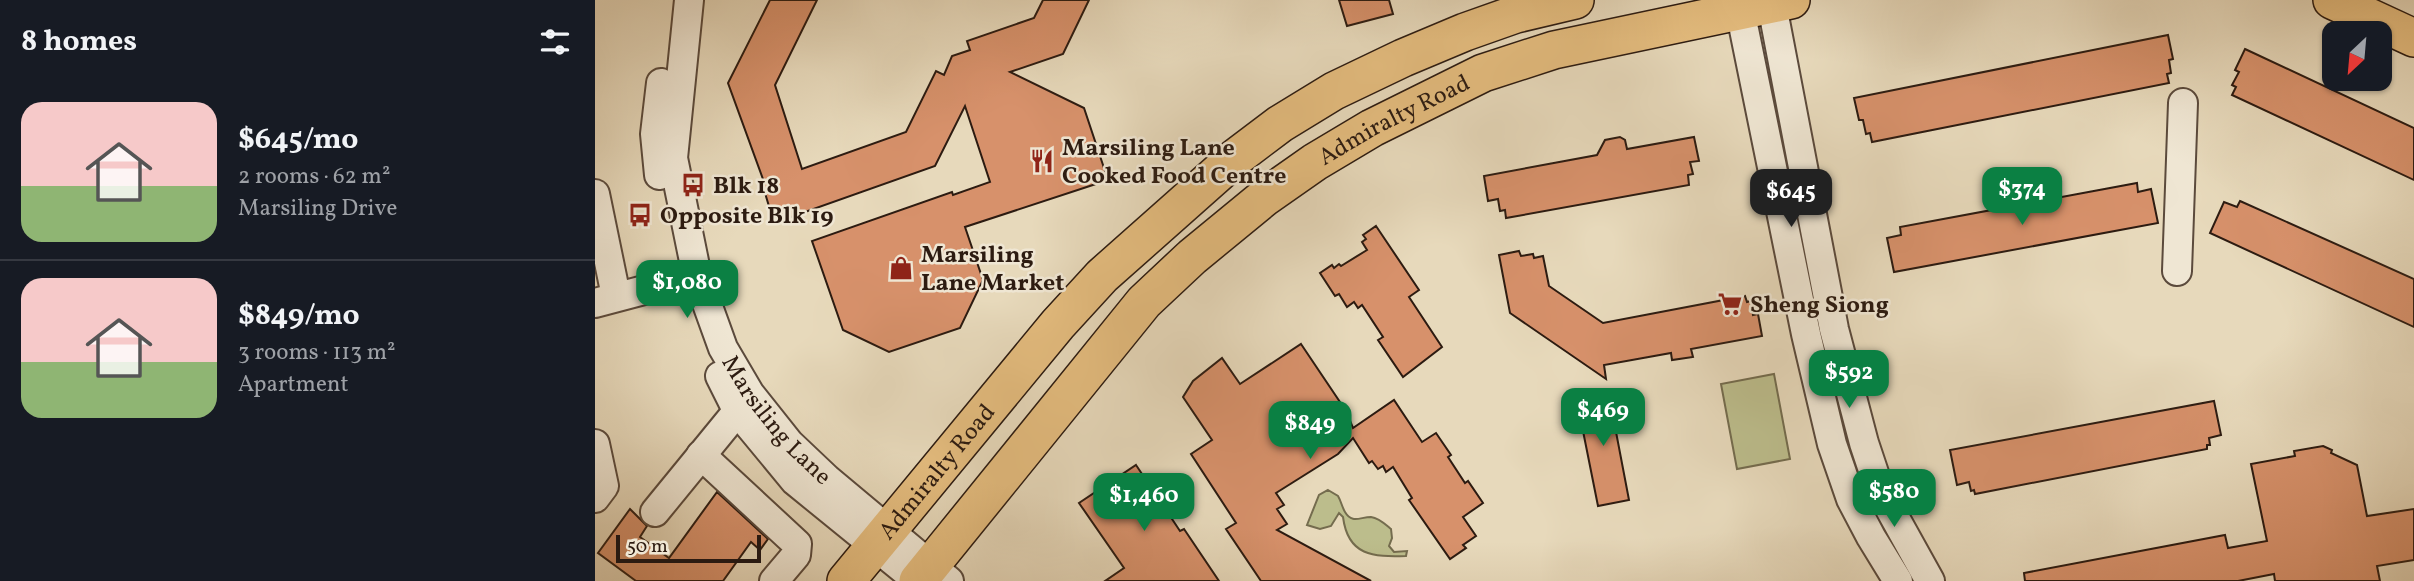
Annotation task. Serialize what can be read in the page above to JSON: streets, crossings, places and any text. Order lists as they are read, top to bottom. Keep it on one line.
{"streets":{"main road":["Admiralty Road"],"street":["Marsiling Lane"]},"crossings":[["Admiralty Road","Marsiling Lane"]],"places":{"restaurant":["Marsiling Lane Cooked Food Centre"],"bus stop":["Blk 18","Opposite Blk 19"],"shop":["Marsiling Lane Market"],"supermarket":["Sheng Siong"]},"scale_bar":"50 m","north":"bottom left","page":{"heading":"8 homes","list":[{"name":"$645/mo","note":"2 rooms · 62 m² · Marsiling Drive"},{"name":"$849/mo","note":"3 rooms · 113 m² · Apartment"}],"price":["$374","$645","$1,080","$592","$469","$849","$580","$1,460"],"scale":"50 m"}}
